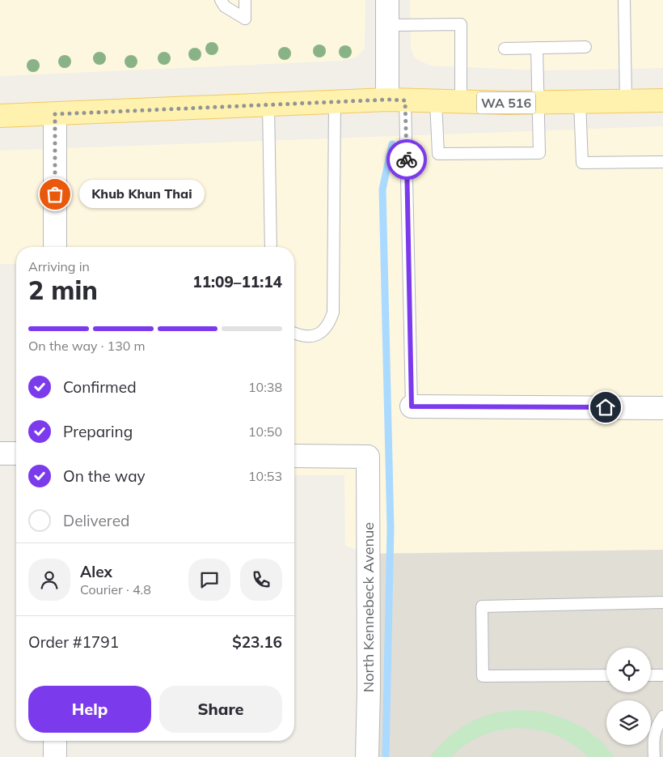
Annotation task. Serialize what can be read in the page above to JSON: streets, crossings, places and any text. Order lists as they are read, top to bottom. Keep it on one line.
{"streets":{"main road":["WA 516"],"street":["North Kennebeck Avenue"]},"places":["Khub Khun Thai"],"page":{"bubble":"Khub Khun Thai","heading":["2 min","Arriving in","11:09–11:14"],"panel":["Alex","Courier · 4.8","Order #1791","$23.16"],"bar":"On the way · 130 m","list":[["Confirmed","10:38"],["Preparing","10:50"],["On the way","10:53"],"Delivered"],"buttons":["Help","Share"]}}
